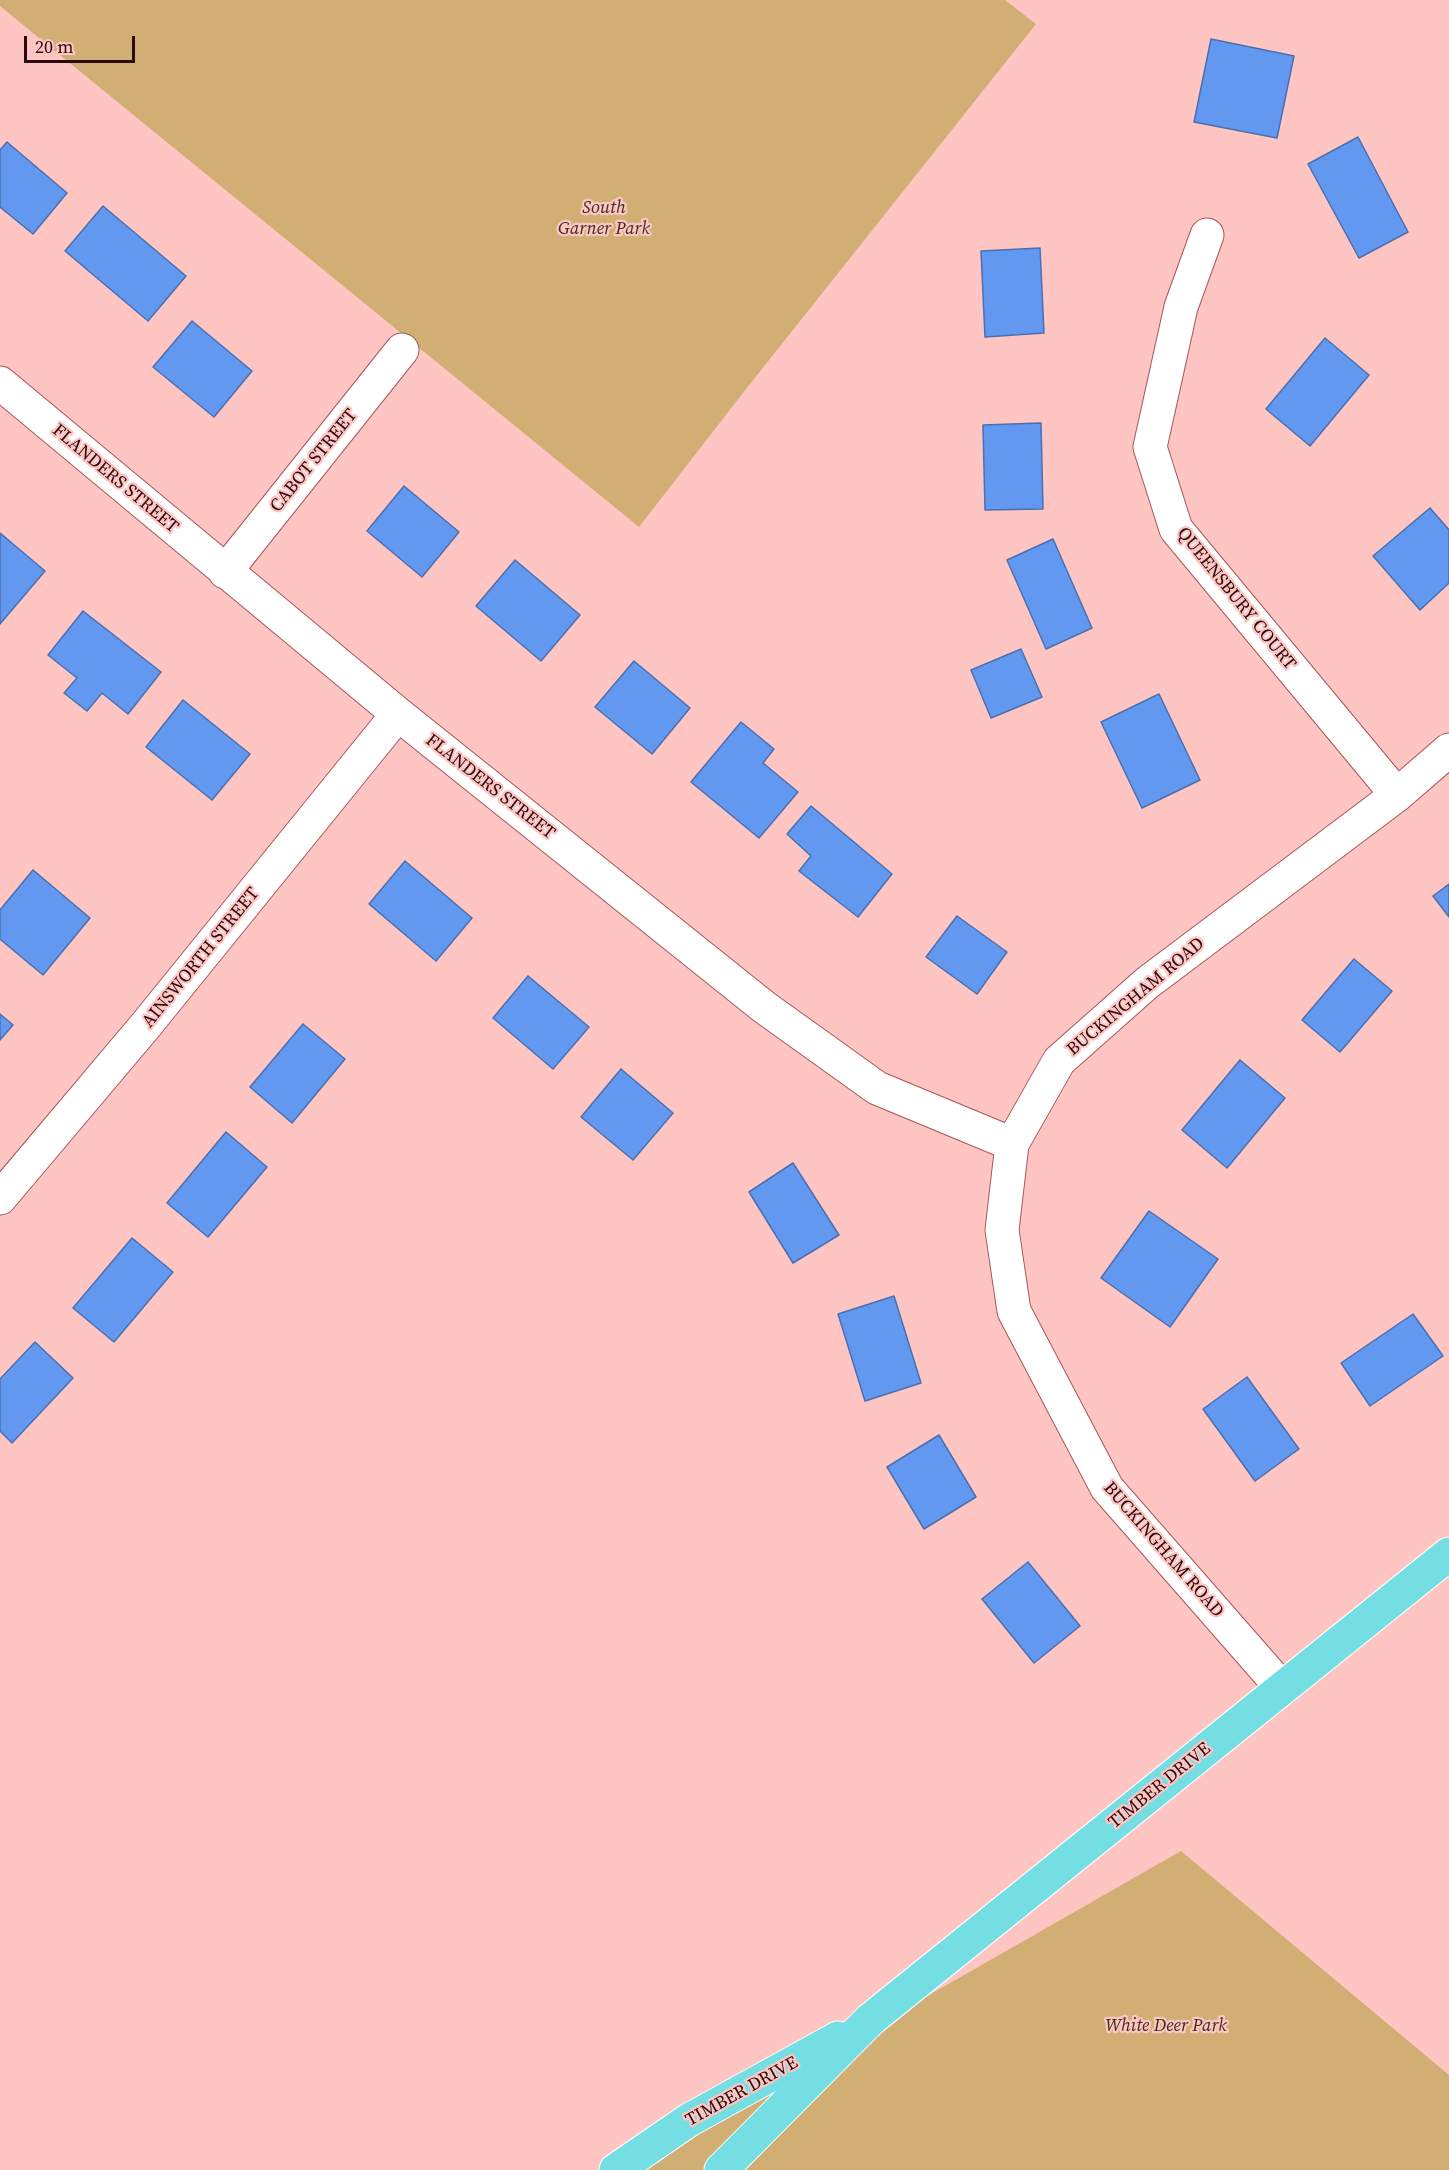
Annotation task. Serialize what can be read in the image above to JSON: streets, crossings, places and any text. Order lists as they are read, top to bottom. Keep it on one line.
{"streets":{"main road":["TIMBER DRIVE"],"street":["CABOT STREET","FLANDERS STREET","QUEENSBURY COURT","AINSWORTH STREET","BUCKINGHAM ROAD"]},"crossings":[["CABOT STREET","FLANDERS STREET"],["FLANDERS STREET","AINSWORTH STREET"],["FLANDERS STREET","BUCKINGHAM ROAD"],["QUEENSBURY COURT","BUCKINGHAM ROAD"],["BUCKINGHAM ROAD","TIMBER DRIVE"]],"parks":["South Garner Park","White Deer Park"],"scale_bar":"20 m"}
